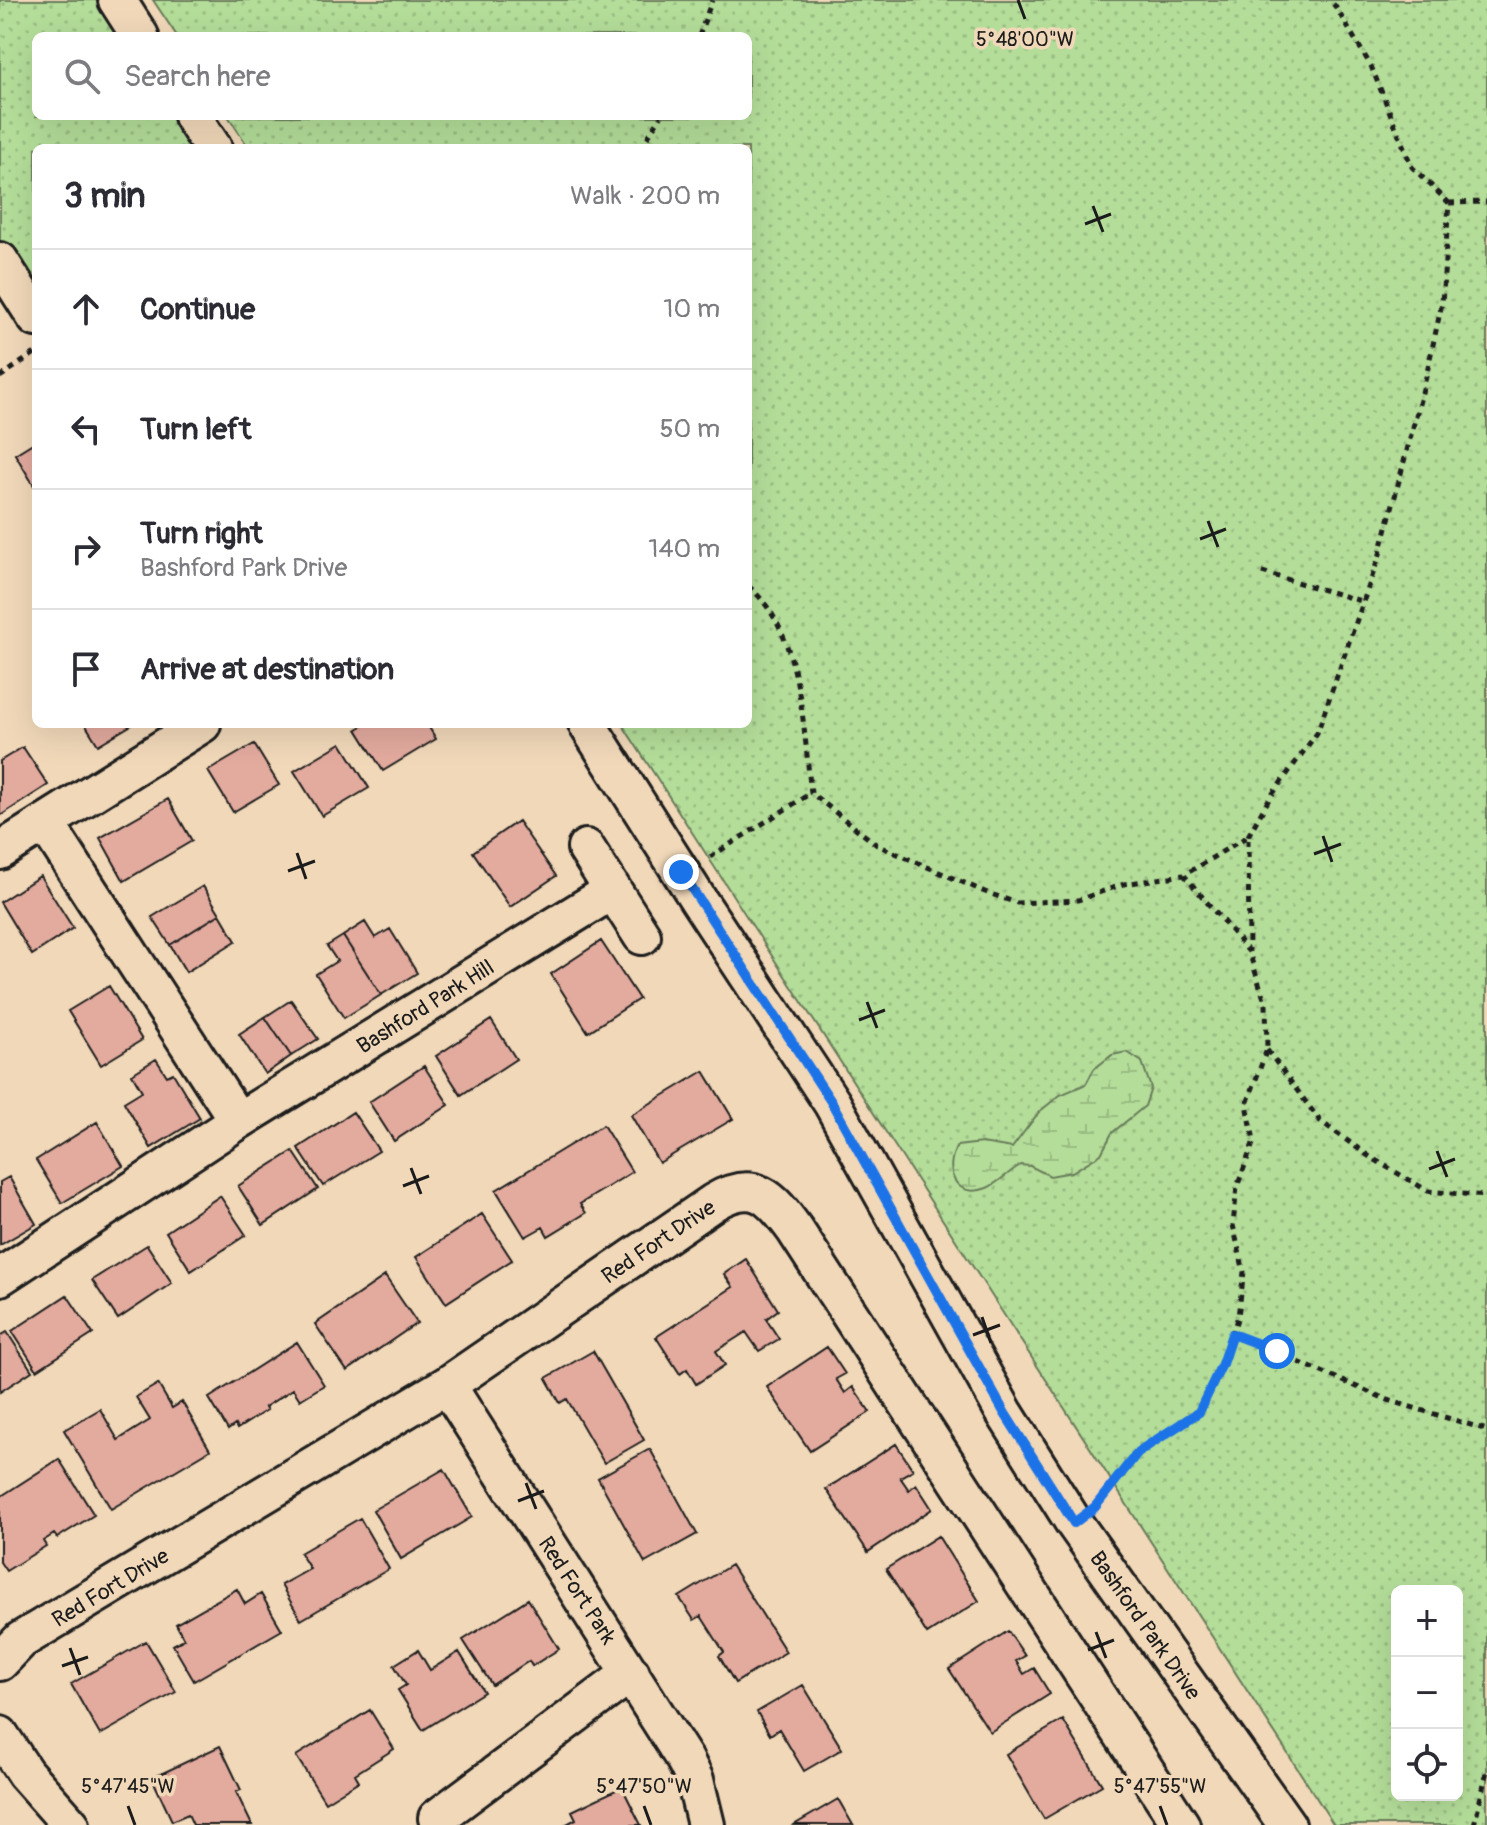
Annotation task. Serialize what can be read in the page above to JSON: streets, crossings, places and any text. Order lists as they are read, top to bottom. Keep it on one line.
{"streets":{"street":["Bashford Park Hill","Red Fort Drive","Red Fort Park","Bashford Park Drive"]},"crossings":[["Red Fort Drive","Red Fort Park"]],"page":{"search":"Search here","heading":["3 min","Walk · 200 m"],"list":[["Continue","10 m"],["Turn left","50 m"],["Turn right","Bashford Park Drive","140 m"],"Arrive at destination"],"map_buttons":["+","−"]},"coordinates":["5°48'00\"W","5°47'45\"W","5°47'50\"W","5°47'55\"W"]}
